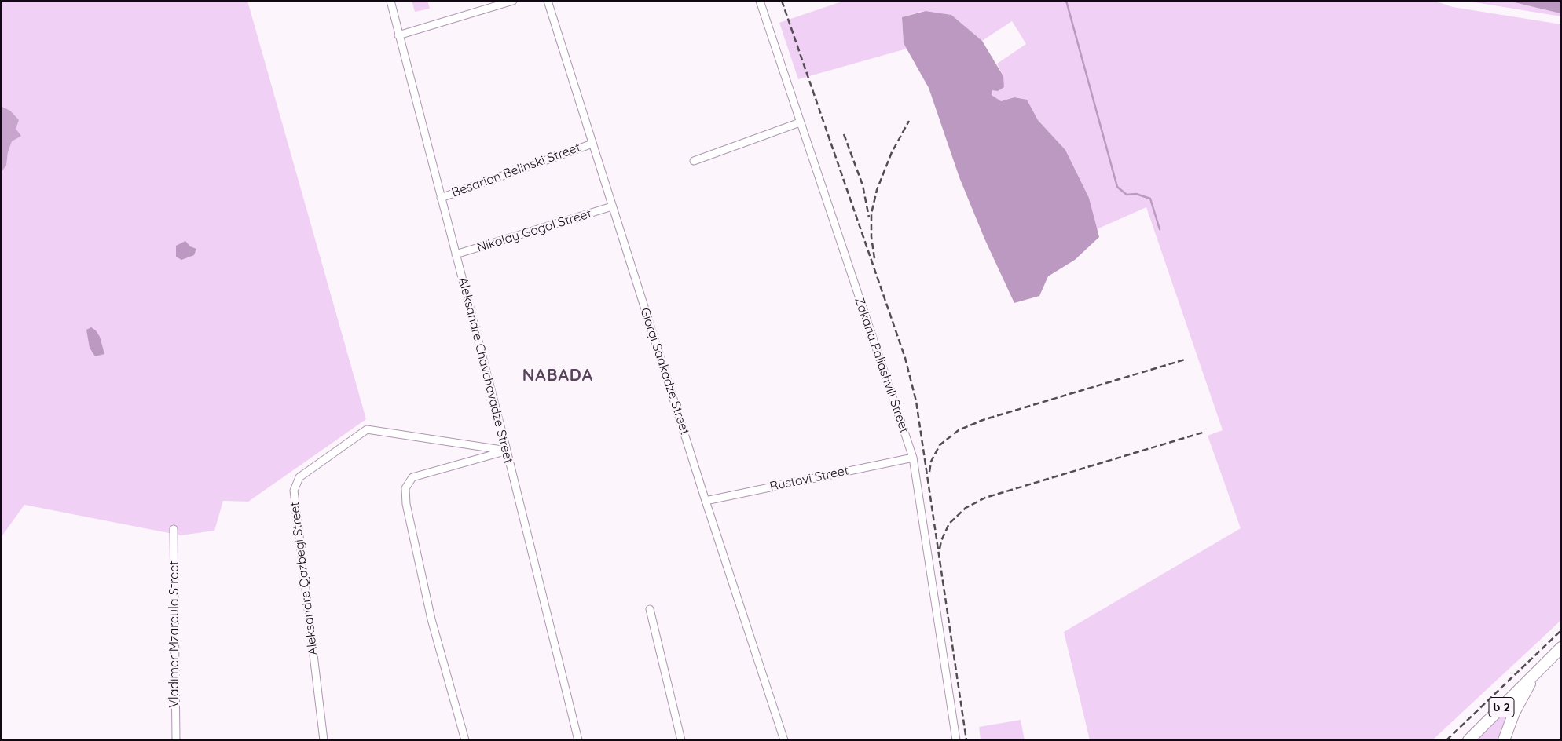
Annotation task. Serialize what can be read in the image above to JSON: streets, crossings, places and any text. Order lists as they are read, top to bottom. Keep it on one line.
{"streets":{"highway":["ს 2"],"street":["Besarion Belinski Street","Nikolay Gogol Street","Zakaria Paliashvili Street","Aleksandre Chavchavadze Street","Giorgi Saakadze Street","Rustavi Street","Aleksandre Qazbegi Street","Vladimer Mzareula Street"]},"crossings":[["Besarion Belinski Street","Aleksandre Chavchavadze Street"],["Besarion Belinski Street","Giorgi Saakadze Street"],["Nikolay Gogol Street","Aleksandre Chavchavadze Street"],["Nikolay Gogol Street","Giorgi Saakadze Street"],["Zakaria Paliashvili Street","Rustavi Street"],["Aleksandre Chavchavadze Street","Aleksandre Qazbegi Street"],["Giorgi Saakadze Street","Rustavi Street"]],"districts":["NABADA"]}
